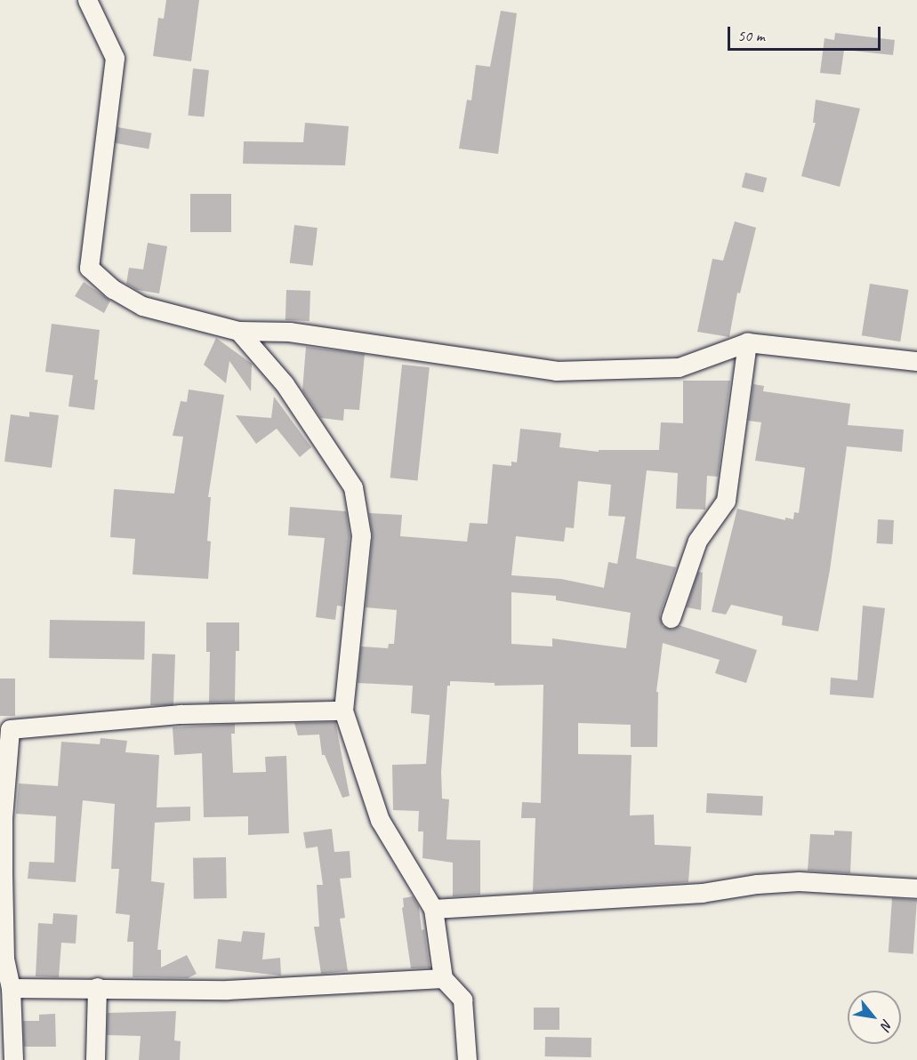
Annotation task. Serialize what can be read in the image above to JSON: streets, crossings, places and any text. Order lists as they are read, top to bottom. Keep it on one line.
{"scale_bar":"50 m","north":"bottom right"}
